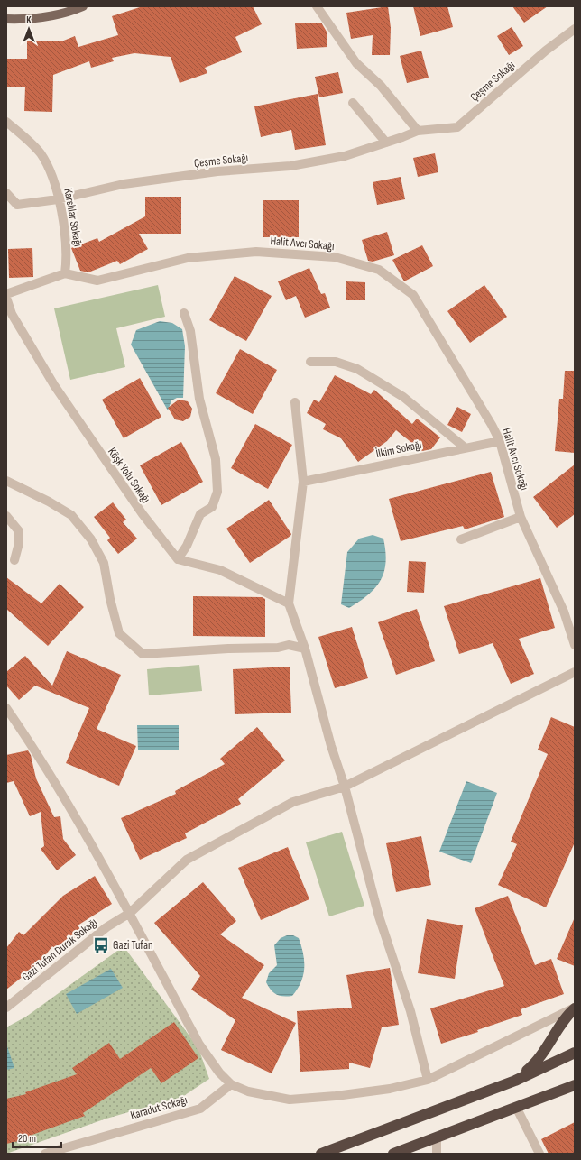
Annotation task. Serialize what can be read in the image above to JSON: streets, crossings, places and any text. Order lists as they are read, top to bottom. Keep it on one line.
{"streets":{"street":["Çeşme Sokağı","Karslılar Sokağı","Halit Avcı Sokağı","İlkim Sokağı","Köşk Yolu Sokağı","Gazi Tufan Durak Sokağı","Karadut Sokağı"]},"crossings":[["Çeşme Sokağı","Karslılar Sokağı"],["Karslılar Sokağı","Halit Avcı Sokağı"],["Halit Avcı Sokağı","İlkim Sokağı"]],"places":{"bus stop":["Gazi Tufan"]},"scale_bar":"20 m","north":"top"}
